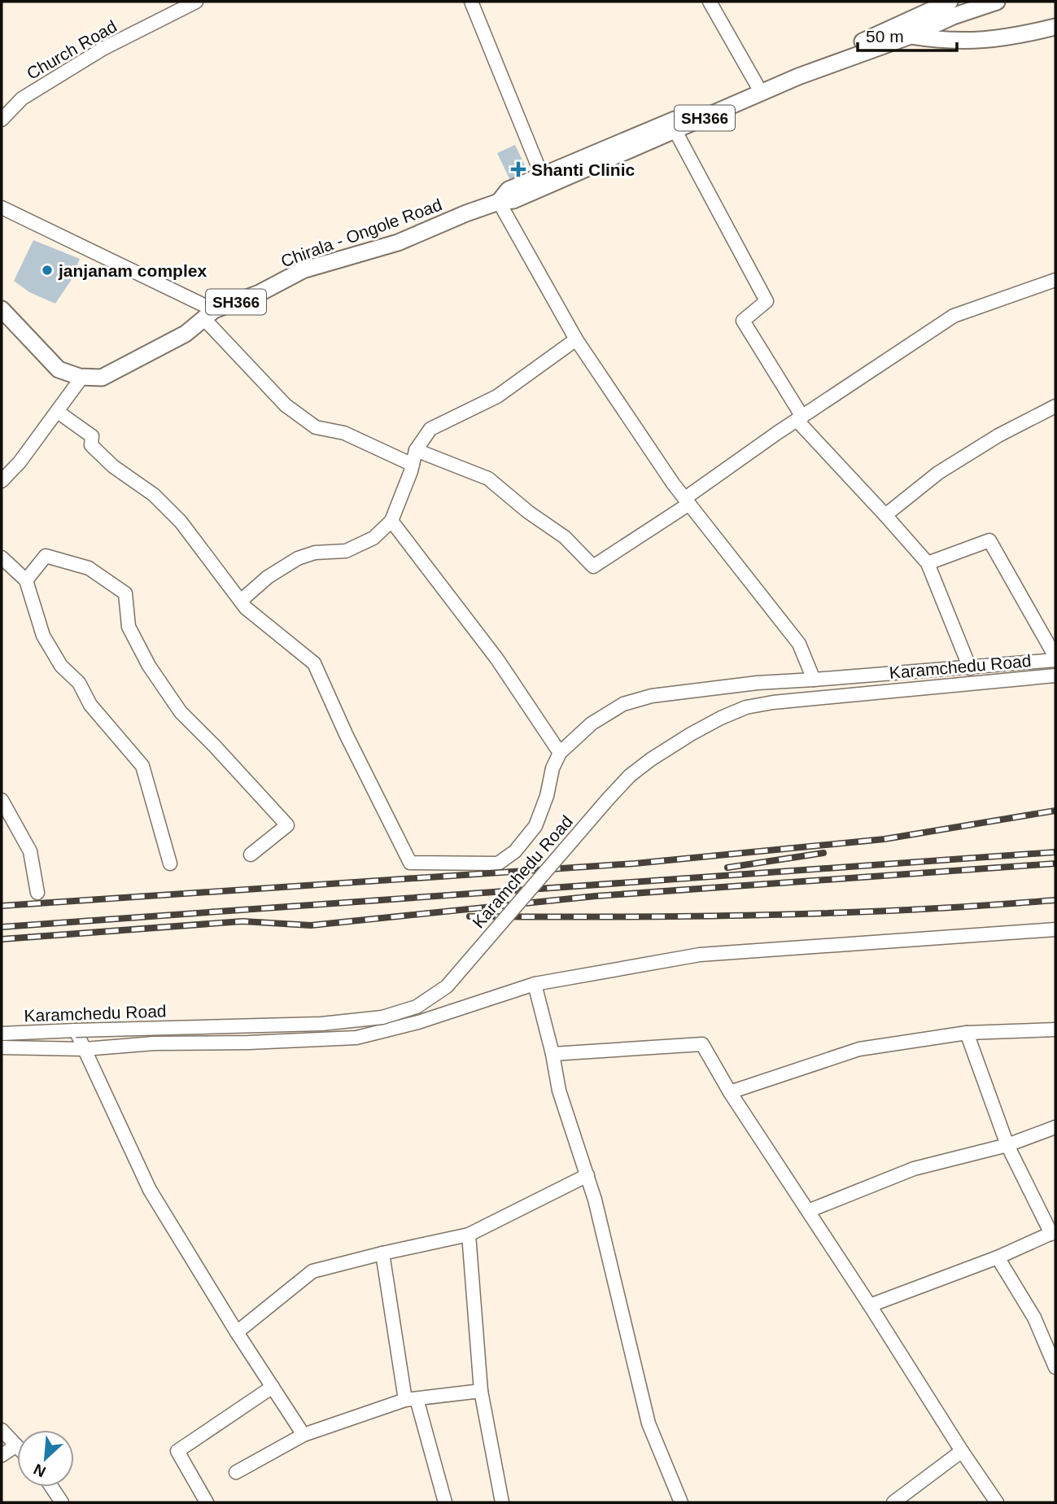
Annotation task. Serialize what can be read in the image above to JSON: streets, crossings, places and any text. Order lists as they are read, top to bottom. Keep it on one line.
{"streets":{"main road":["SH366","Chirala - Ongole Road"],"street":["Church Road","Karamchedu Road"]},"crossings":[["SH366","Chirala - Ongole Road"]],"places":{"health":["Shanti Clinic"],"other":["janjanam complex"]},"scale_bar":"50 m","north":"bottom left"}
